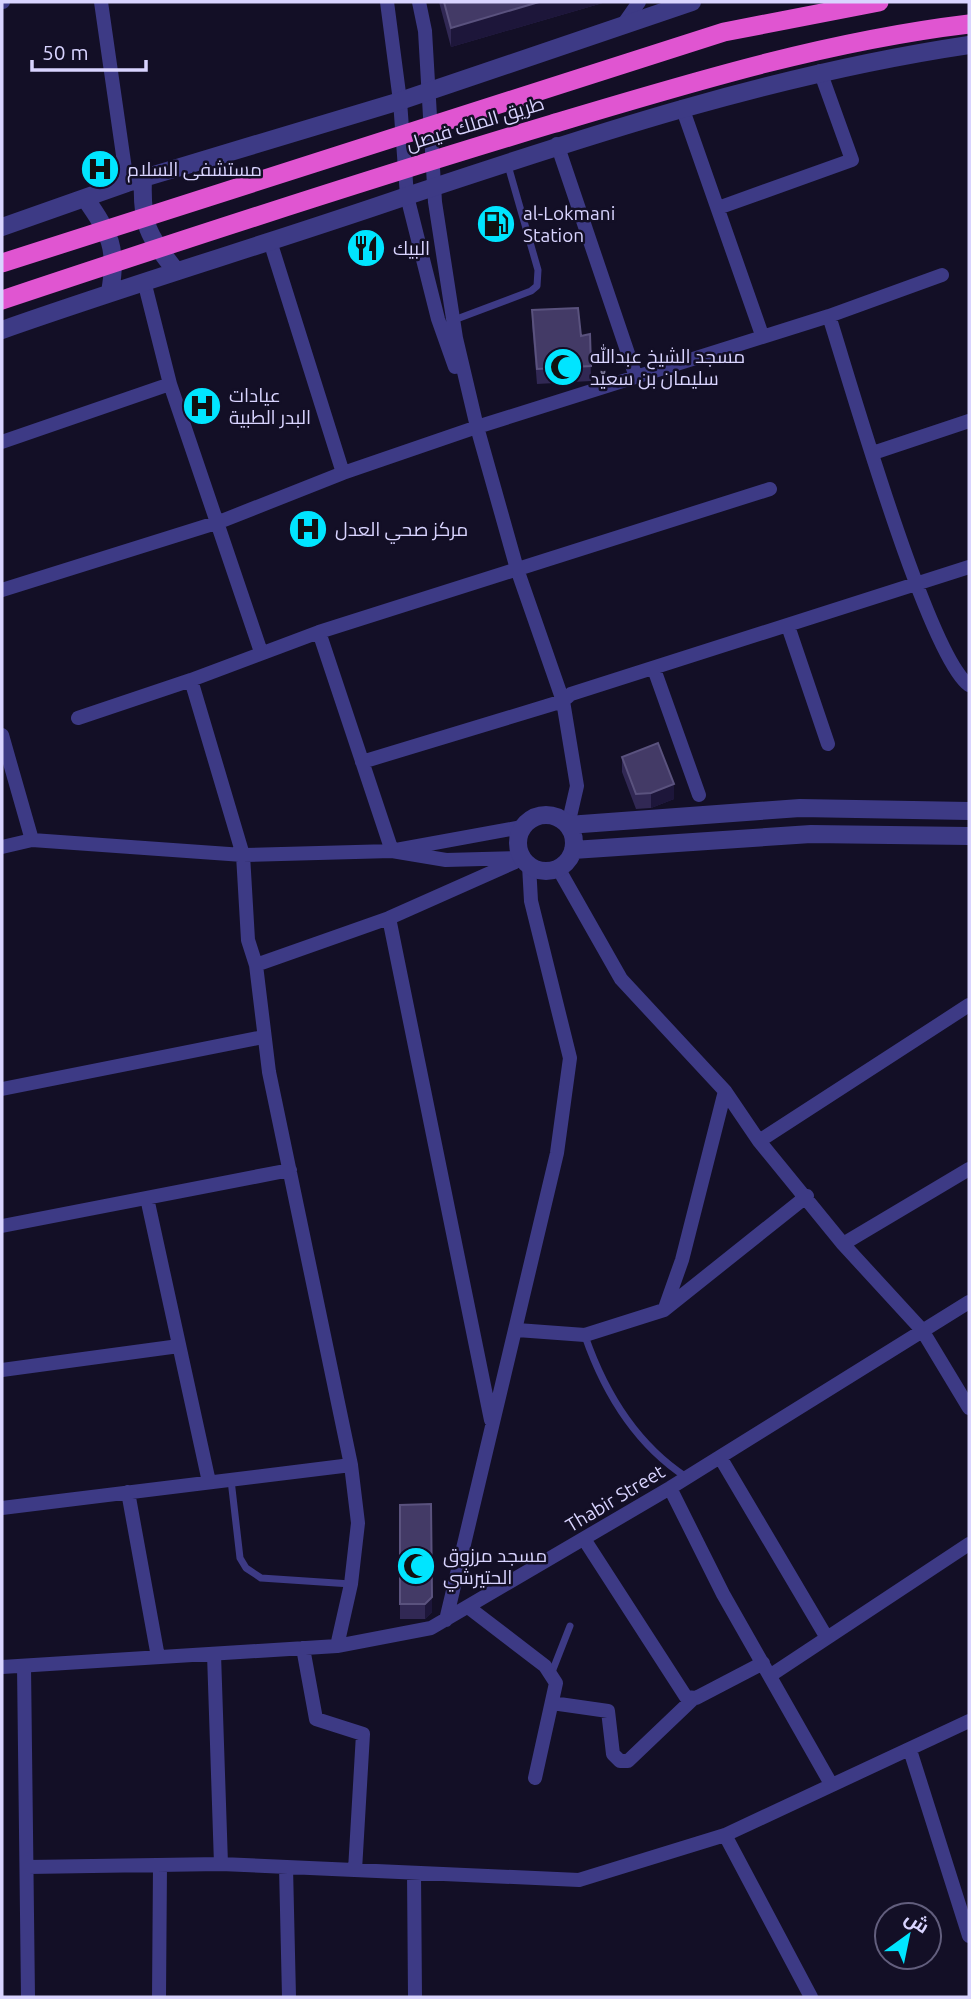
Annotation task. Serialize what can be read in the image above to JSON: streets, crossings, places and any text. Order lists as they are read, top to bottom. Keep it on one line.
{"streets":{"highway":["طريق الملك فيصل"],"street":["Thabir Street"]},"places":{"hospital":["مستشفى السلام","عيادات البدر الطبية","مركز صحي العدل"],"fuel station":["al-Lokmani Station"],"restaurant":["البيك"],"mosque":["مسجد الشيخ عبدالله سليمان بن سعيّد","مسجد مرزوق الحتيرشي"]},"scale_bar":"50 m","north":"top right"}
